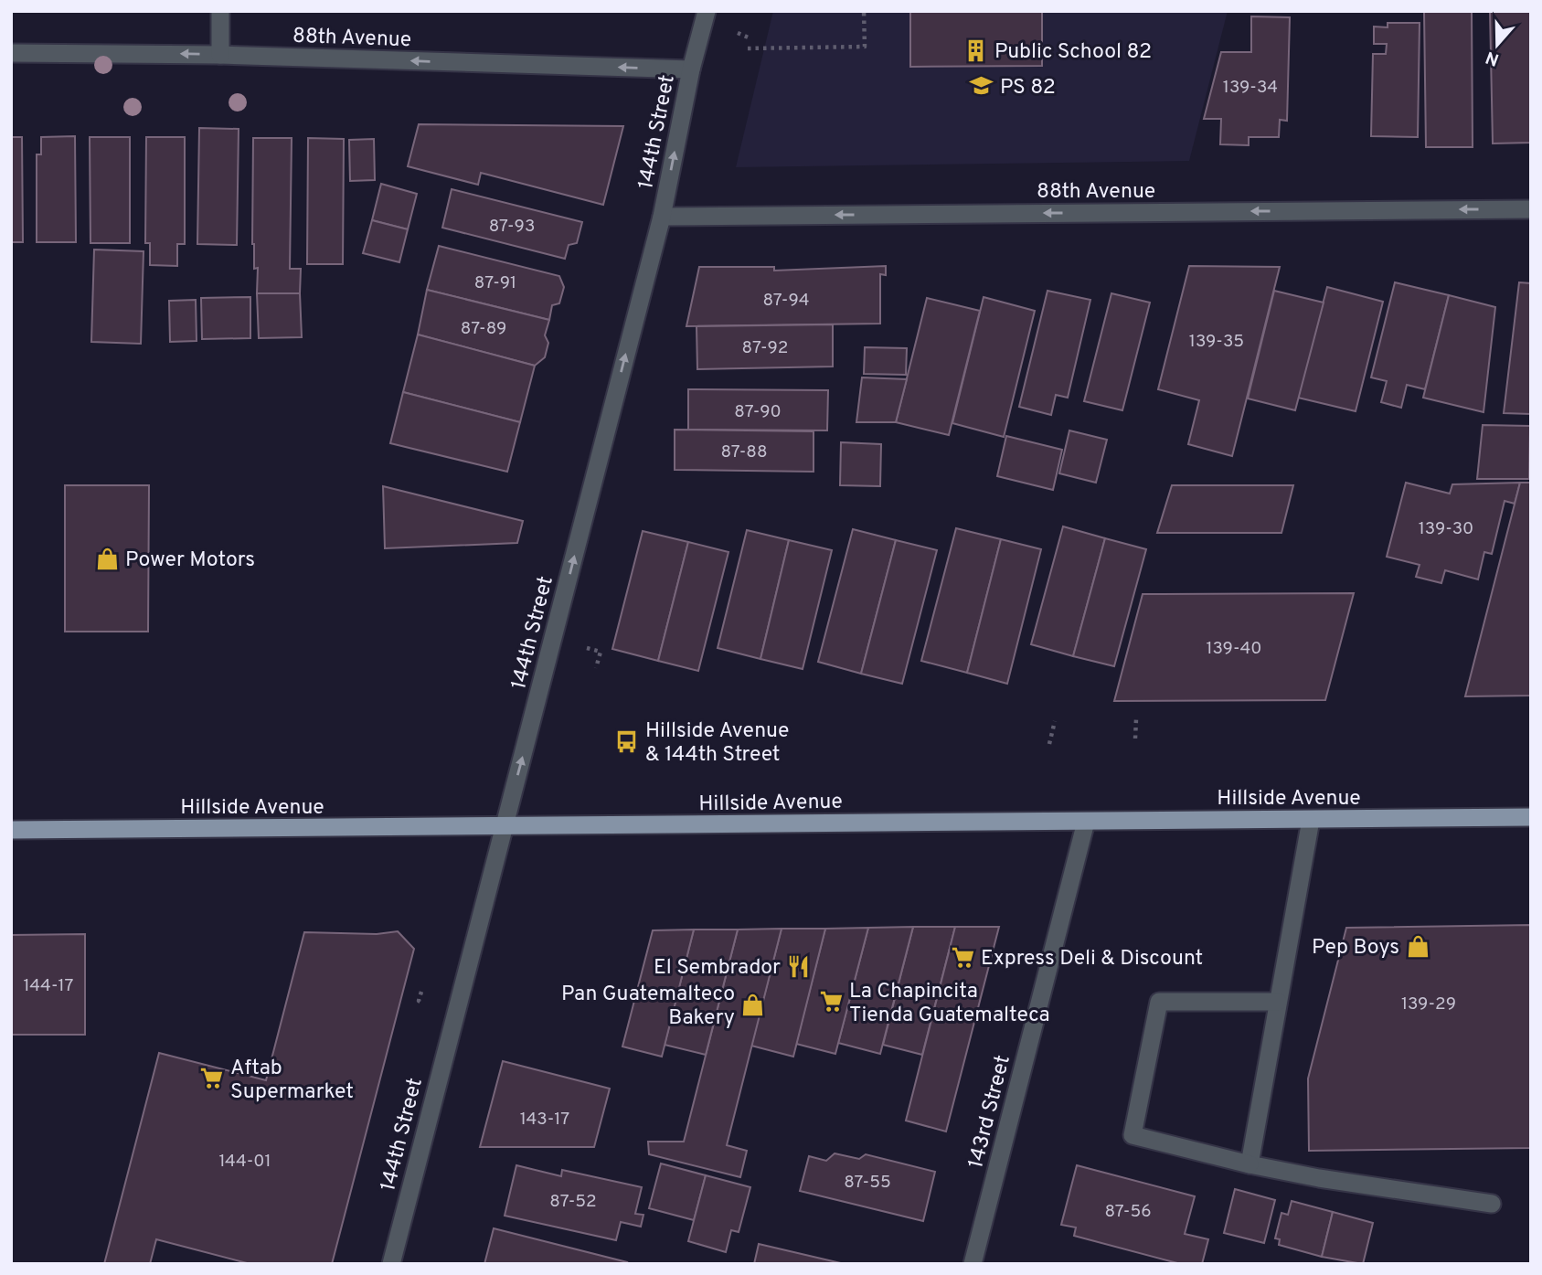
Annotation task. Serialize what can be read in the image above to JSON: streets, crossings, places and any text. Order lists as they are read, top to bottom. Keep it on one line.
{"streets":{"main road":["Hillside Avenue"],"street":["88th Avenue","144th Street","143rd Street"]},"crossings":[["88th Avenue","144th Street"],["144th Street","Hillside Avenue"],["Hillside Avenue","143rd Street"]],"one_way":["88th Avenue","144th Street"],"places":{"building":["Public School 82"],"school or university":["PS 82"],"shop":["Power Motors","Pep Boys","Pan Guatemalteco Bakery"],"bus stop":["Hillside Avenue & 144th Street"],"supermarket":["Express Deli & Discount","La Chapincita Tienda Guatemalteca","Aftab Supermarket"],"restaurant":["El Sembrador"]},"house_numbers":["139-34","87-93","87-91","87-94","87-89","139-35","87-92","87-90","87-88","139-30","139-40","144-17","139-29","143-17","144-01","87-55","87-52","87-56"],"north":"bottom"}
